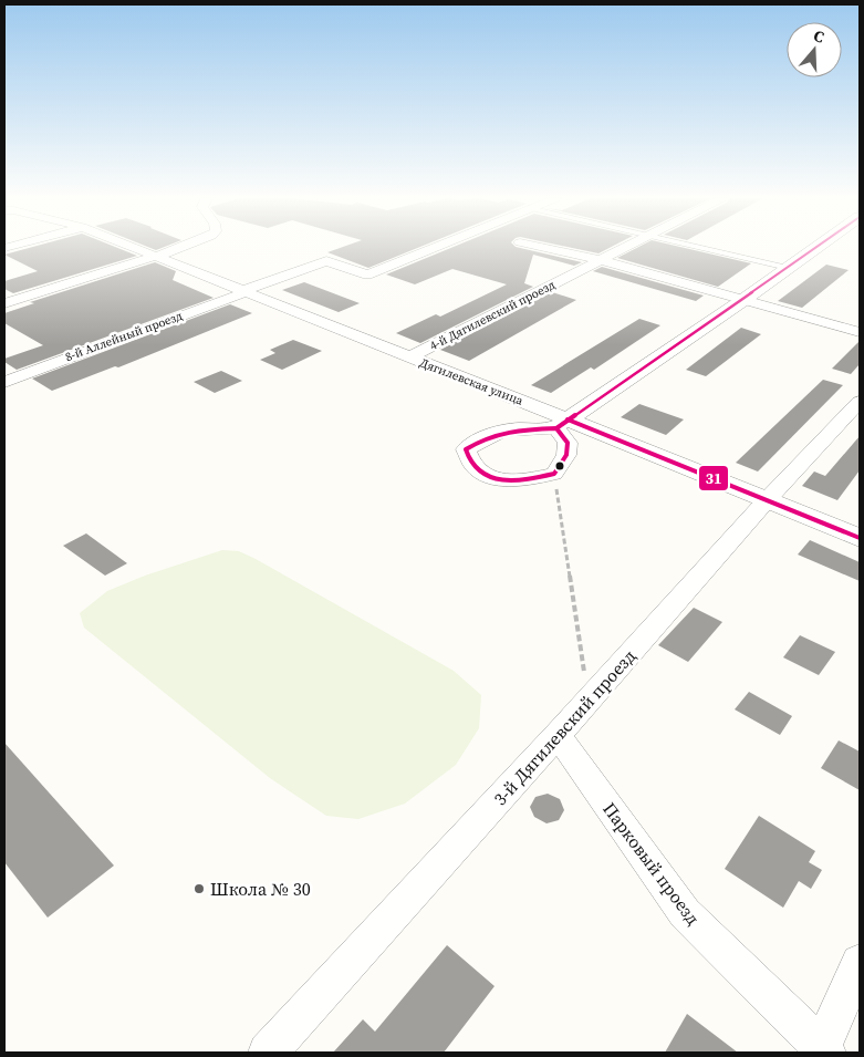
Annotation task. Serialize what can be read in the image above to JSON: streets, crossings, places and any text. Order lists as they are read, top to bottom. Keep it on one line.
{"streets":{"street":["4-й Дягилевский проезд","8-й Аллейный проезд","Дягилевская улица","3-й Дягилевский проезд","Парковый проезд"]},"crossings":[["4-й Дягилевский проезд","Дягилевская улица"],["8-й Аллейный проезд","Дягилевская улица"],["Дягилевская улица","3-й Дягилевский проезд"],["3-й Дягилевский проезд","Парковый проезд"]],"places":["Школа № 30"],"lines":["transit line 31"],"north":"top"}
